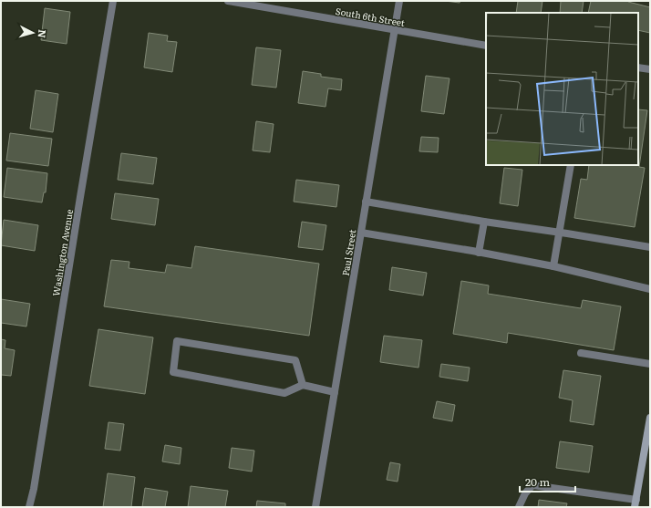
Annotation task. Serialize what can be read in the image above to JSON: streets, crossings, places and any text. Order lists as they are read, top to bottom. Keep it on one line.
{"streets":{"street":["South 6th Street","Washington Avenue","Paul Street"]},"crossings":[["South 6th Street","Paul Street"]],"scale_bar":"20 m","north":"right"}
